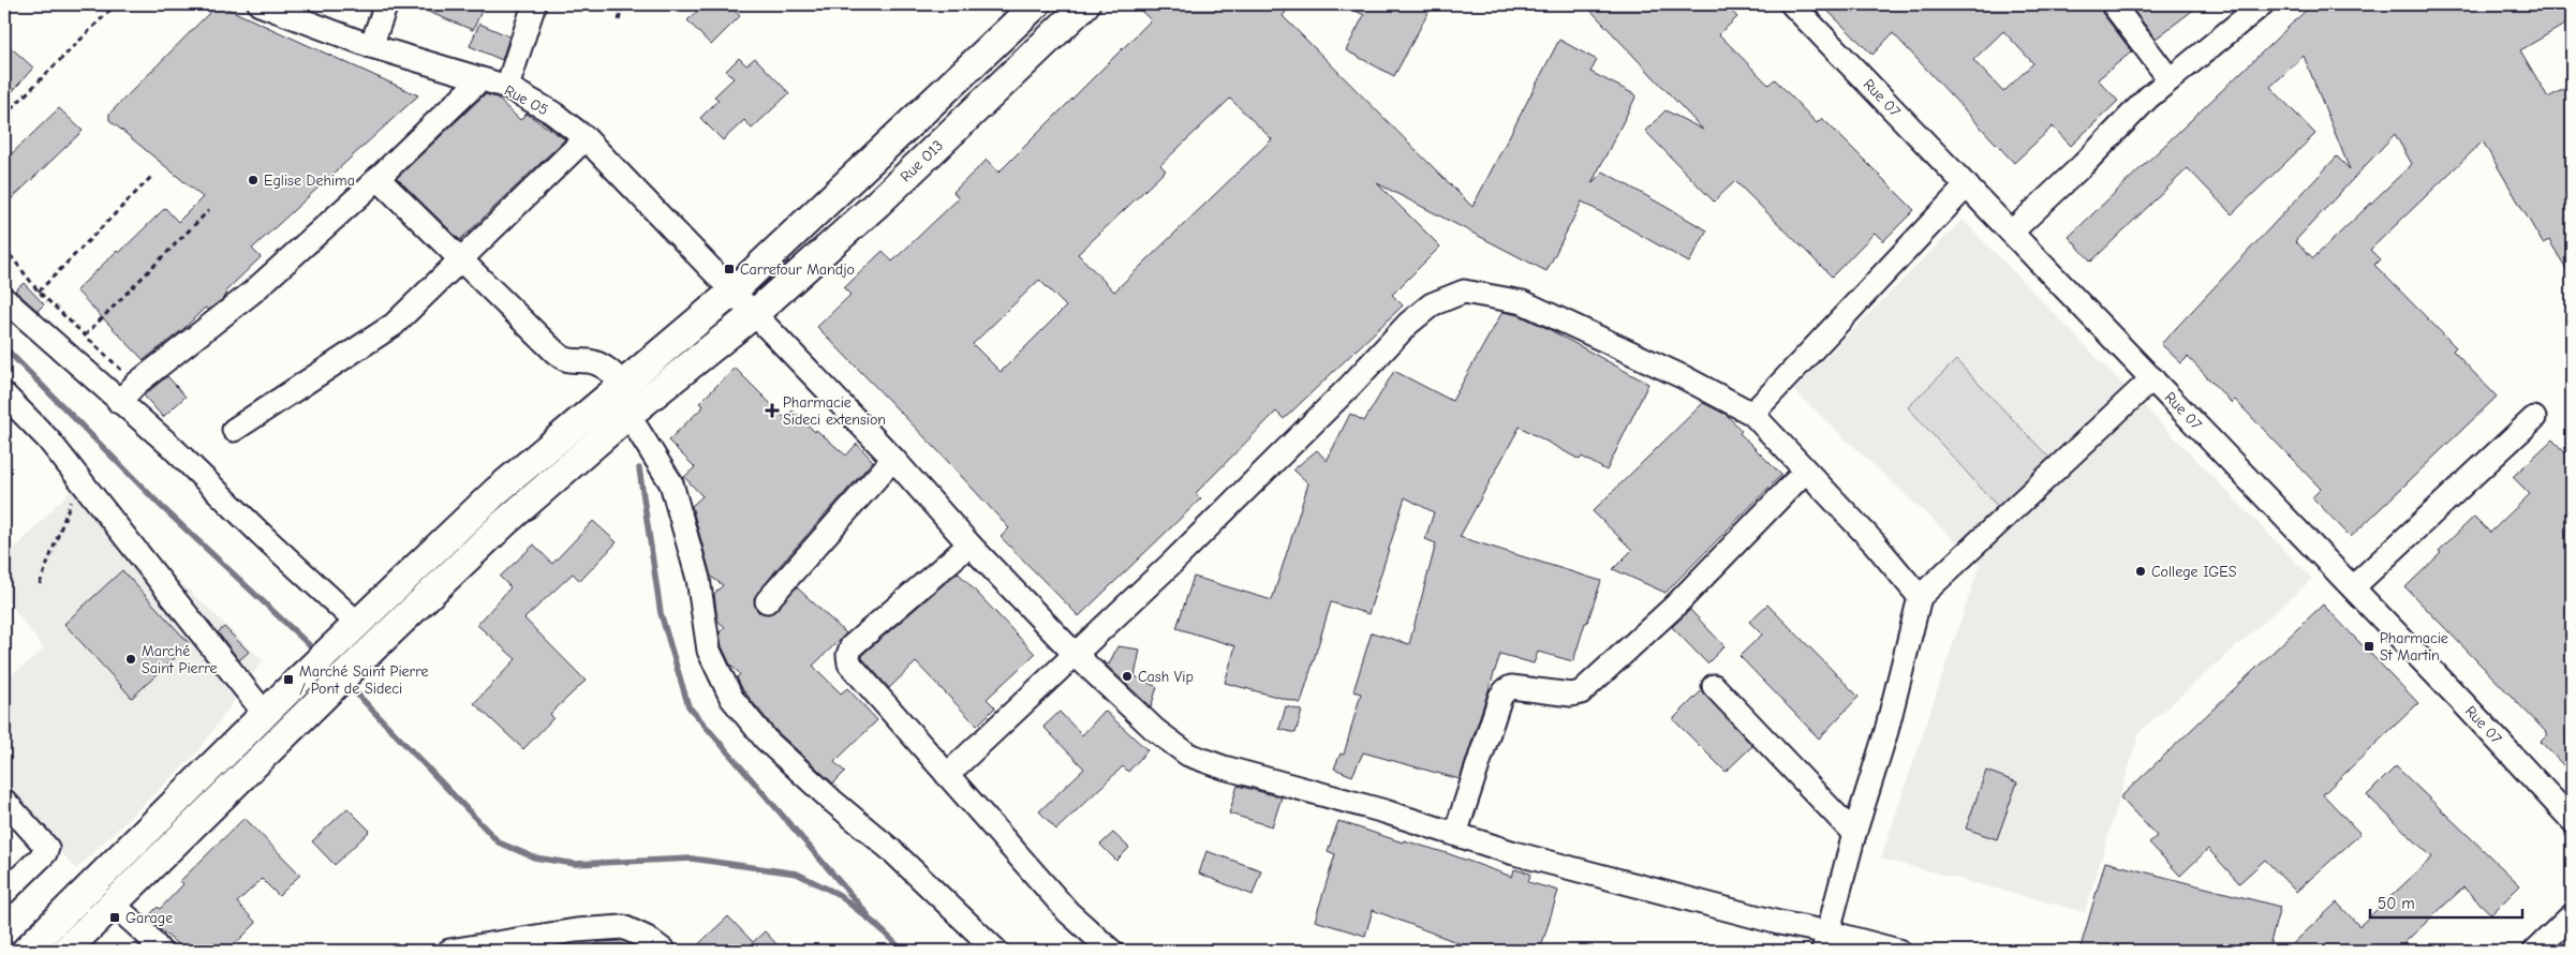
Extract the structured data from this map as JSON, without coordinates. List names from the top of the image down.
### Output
{
  "streets": {
    "main road": ["Rue O13"],
    "street": ["Rue 07", "Rue O5"]
  },
  "crossings": [
    ["Rue O5", "Rue O13"]
  ],
  "places": {
    "other": [
      "Eglise Dehima",
      "College IGES",
      "Marché Saint Pierre",
      "Cash Vip"
    ],
    "transit": [
      "Carrefour Mandjo",
      "Pharmacie St Martin",
      "Marché Saint Pierre / Pont de Sideci",
      "Garage"
    ],
    "health": ["Pharmacie Sideci extension"]
  },
  "scale_bar": "50 m"
}
